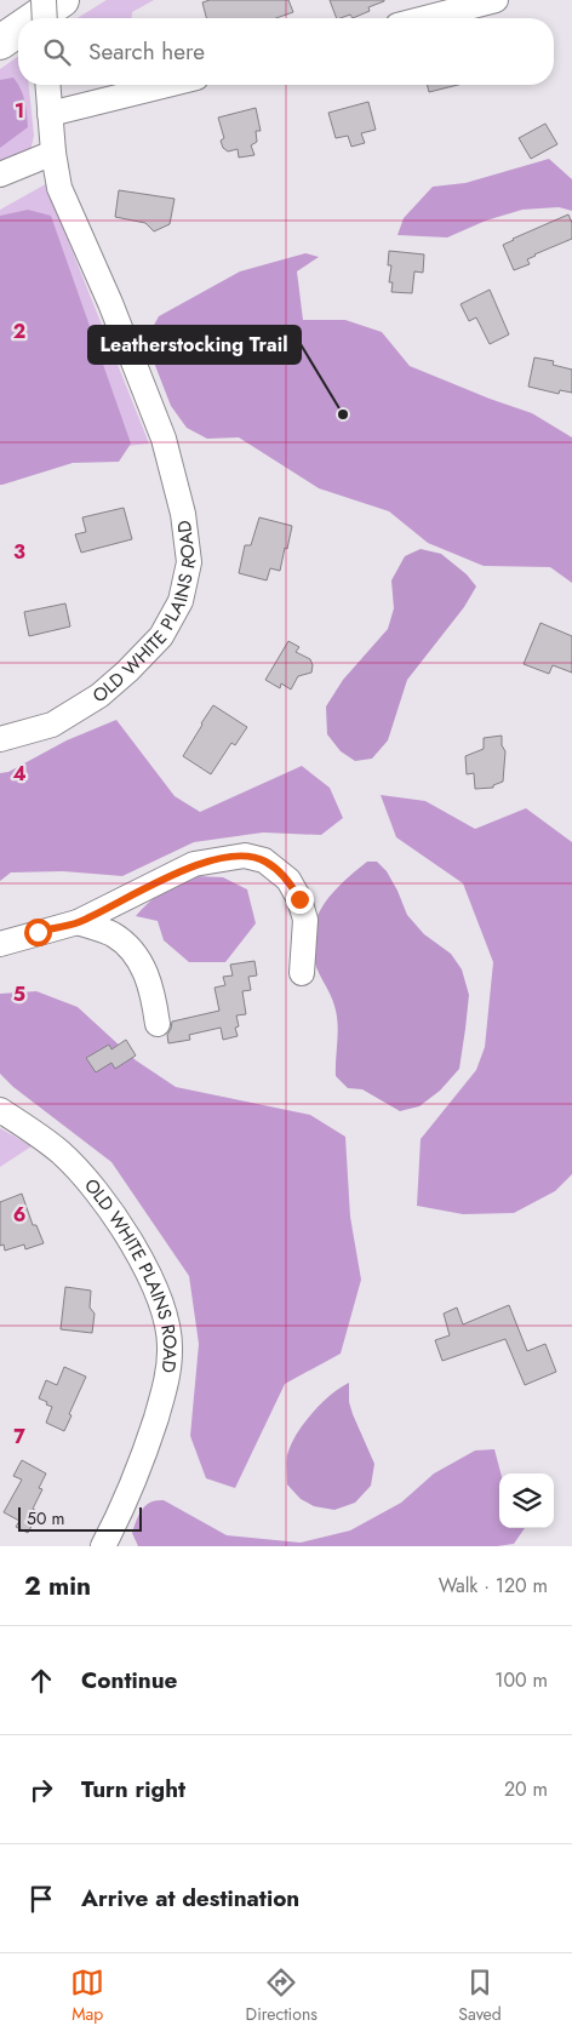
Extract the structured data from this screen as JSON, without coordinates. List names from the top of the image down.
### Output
{
  "streets": {
    "street": ["OLD WHITE PLAINS ROAD"]
  },
  "places": ["Leatherstocking Trail"],
  "scale_bar": "50 m",
  "page": {
    "search": "Search here",
    "scale": "50 m",
    "heading": ["2 min", "Walk · 120 m"],
    "list": [
      ["Continue", "100 m"],
      ["Turn right", "20 m"],
      "Arrive at destination"
    ],
    "nav": ["Map", "Directions", "Saved"]
  },
  "grid": {
    "rows": [
      "1",
      "2",
      "3",
      "4",
      "5",
      "6",
      "7"
    ]
  }
}
